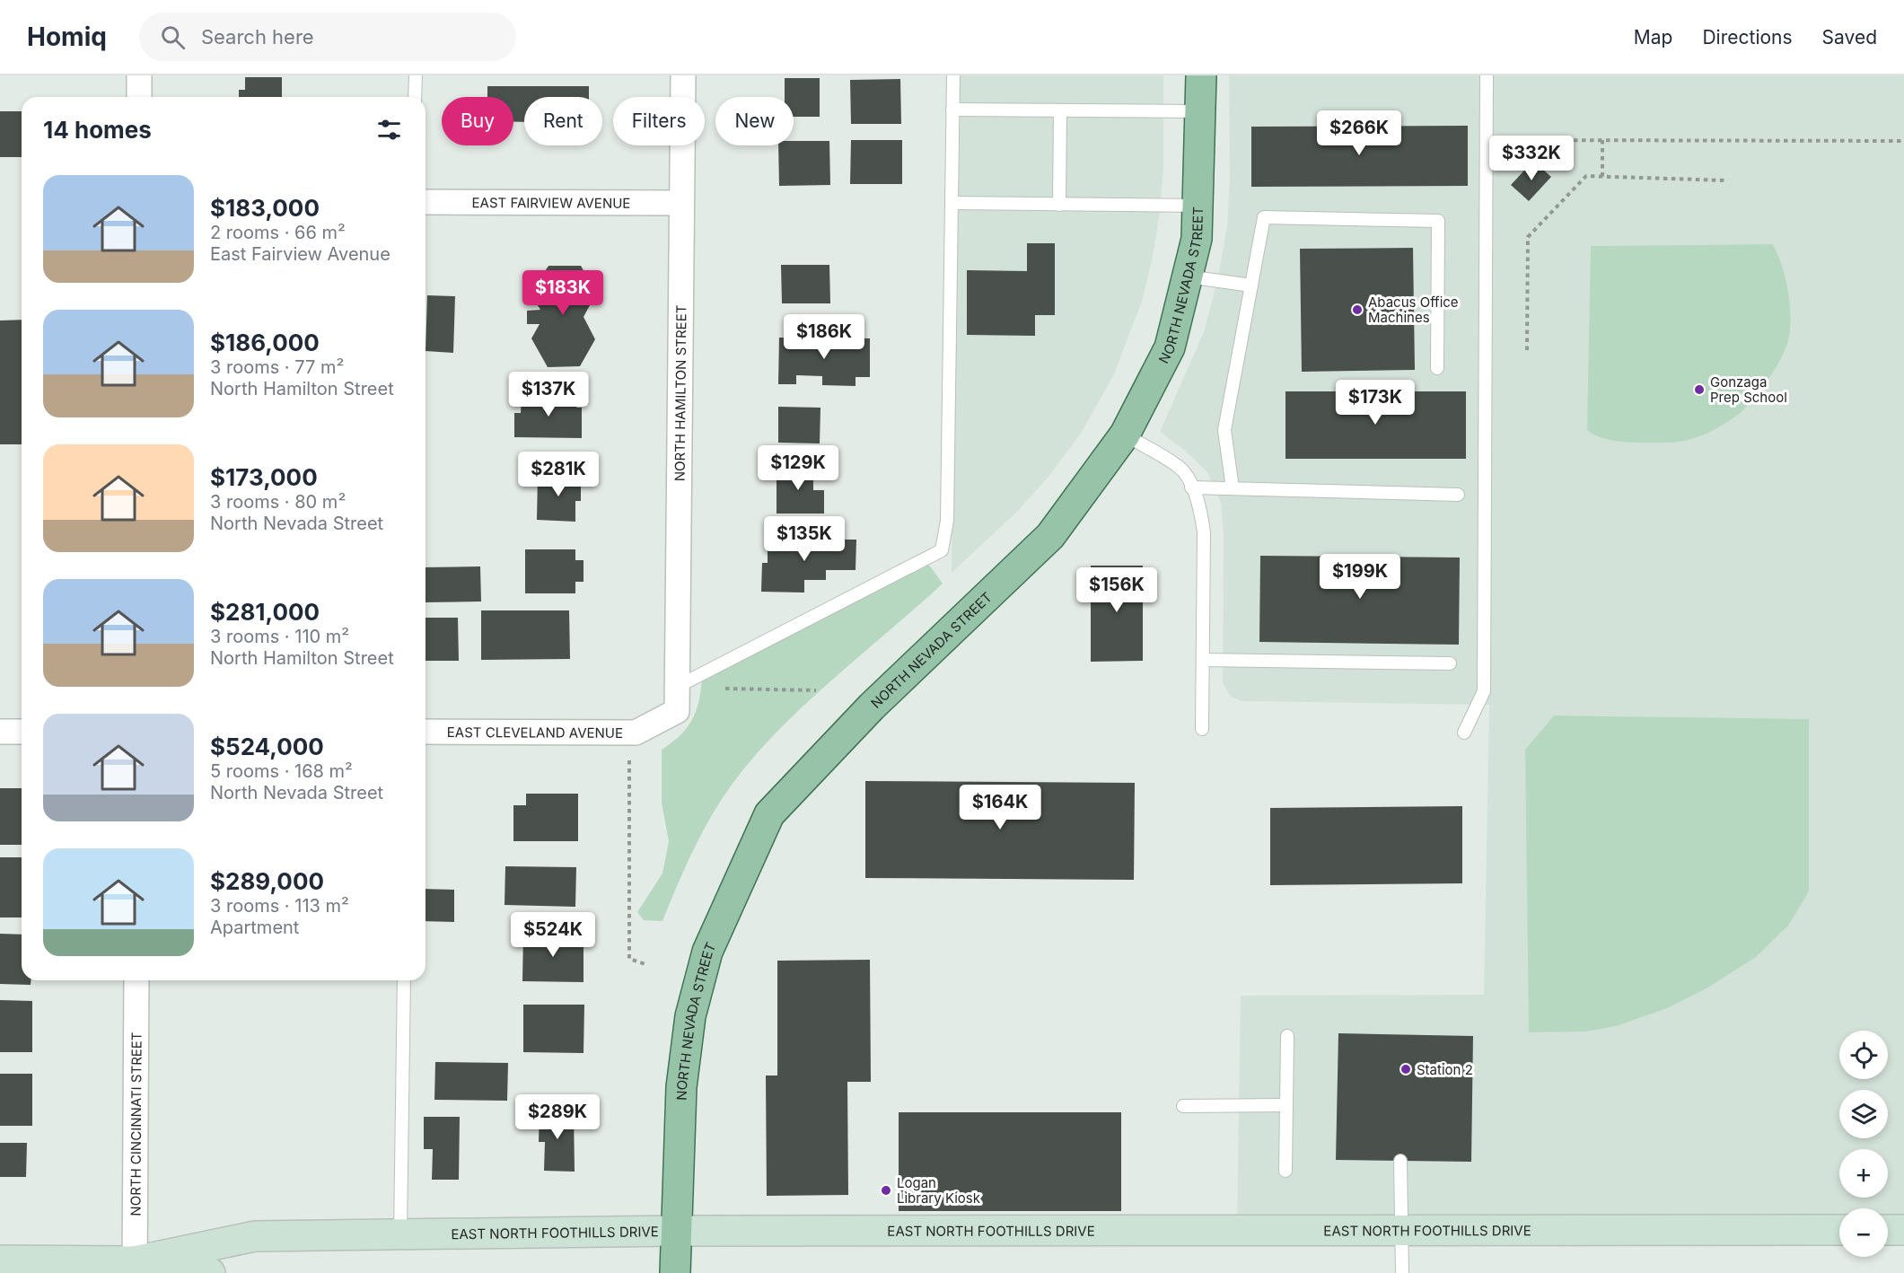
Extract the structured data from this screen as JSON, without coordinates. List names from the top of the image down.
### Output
{
  "streets": {
    "main road": ["NORTH NEVADA STREET", "EAST NORTH FOOTHILLS DRIVE"],
    "street": [
      "EAST FAIRVIEW AVENUE",
      "NORTH HAMILTON STREET",
      "EAST CLEVELAND AVENUE",
      "NORTH CINCINNATI STREET"
    ]
  },
  "crossings": [
    ["EAST FAIRVIEW AVENUE", "NORTH HAMILTON STREET"],
    ["NORTH NEVADA STREET", "EAST NORTH FOOTHILLS DRIVE"],
    ["NORTH HAMILTON STREET", "EAST CLEVELAND AVENUE"],
    ["NORTH CINCINNATI STREET", "EAST NORTH FOOTHILLS DRIVE"]
  ],
  "places": [
    "Abacus Office Machines",
    "Gonzaga Prep School",
    "Station 2",
    "Logan Library Kiosk"
  ],
  "page": {
    "header": "Homiq",
    "search": "Search here",
    "nav": ["Map", "Directions", "Saved"],
    "chip": [
      "Buy",
      "Rent",
      "Filters",
      "New"
    ],
    "heading": "14 homes",
    "price": [
      "$266K",
      "$332K",
      "$183K",
      "$186K",
      "$137K",
      "$173K",
      "$129K",
      "$281K",
      "$135K",
      "$199K",
      "$156K",
      "$164K",
      "$524K",
      "$289K"
    ],
    "list": [
      {
        "name": "$183,000",
        "note": "2 rooms · 66 m² · East Fairview Avenue"
      },
      {
        "name": "$186,000",
        "note": "3 rooms · 77 m² · North Hamilton Street"
      },
      {
        "name": "$173,000",
        "note": "3 rooms · 80 m² · North Nevada Street"
      },
      {
        "name": "$281,000",
        "note": "3 rooms · 110 m² · North Hamilton Street"
      },
      {
        "name": "$524,000",
        "note": "5 rooms · 168 m² · North Nevada Street"
      },
      {
        "name": "$289,000",
        "note": "3 rooms · 113 m² · Apartment"
      }
    ],
    "map_buttons": ["+", "−"]
  }
}
